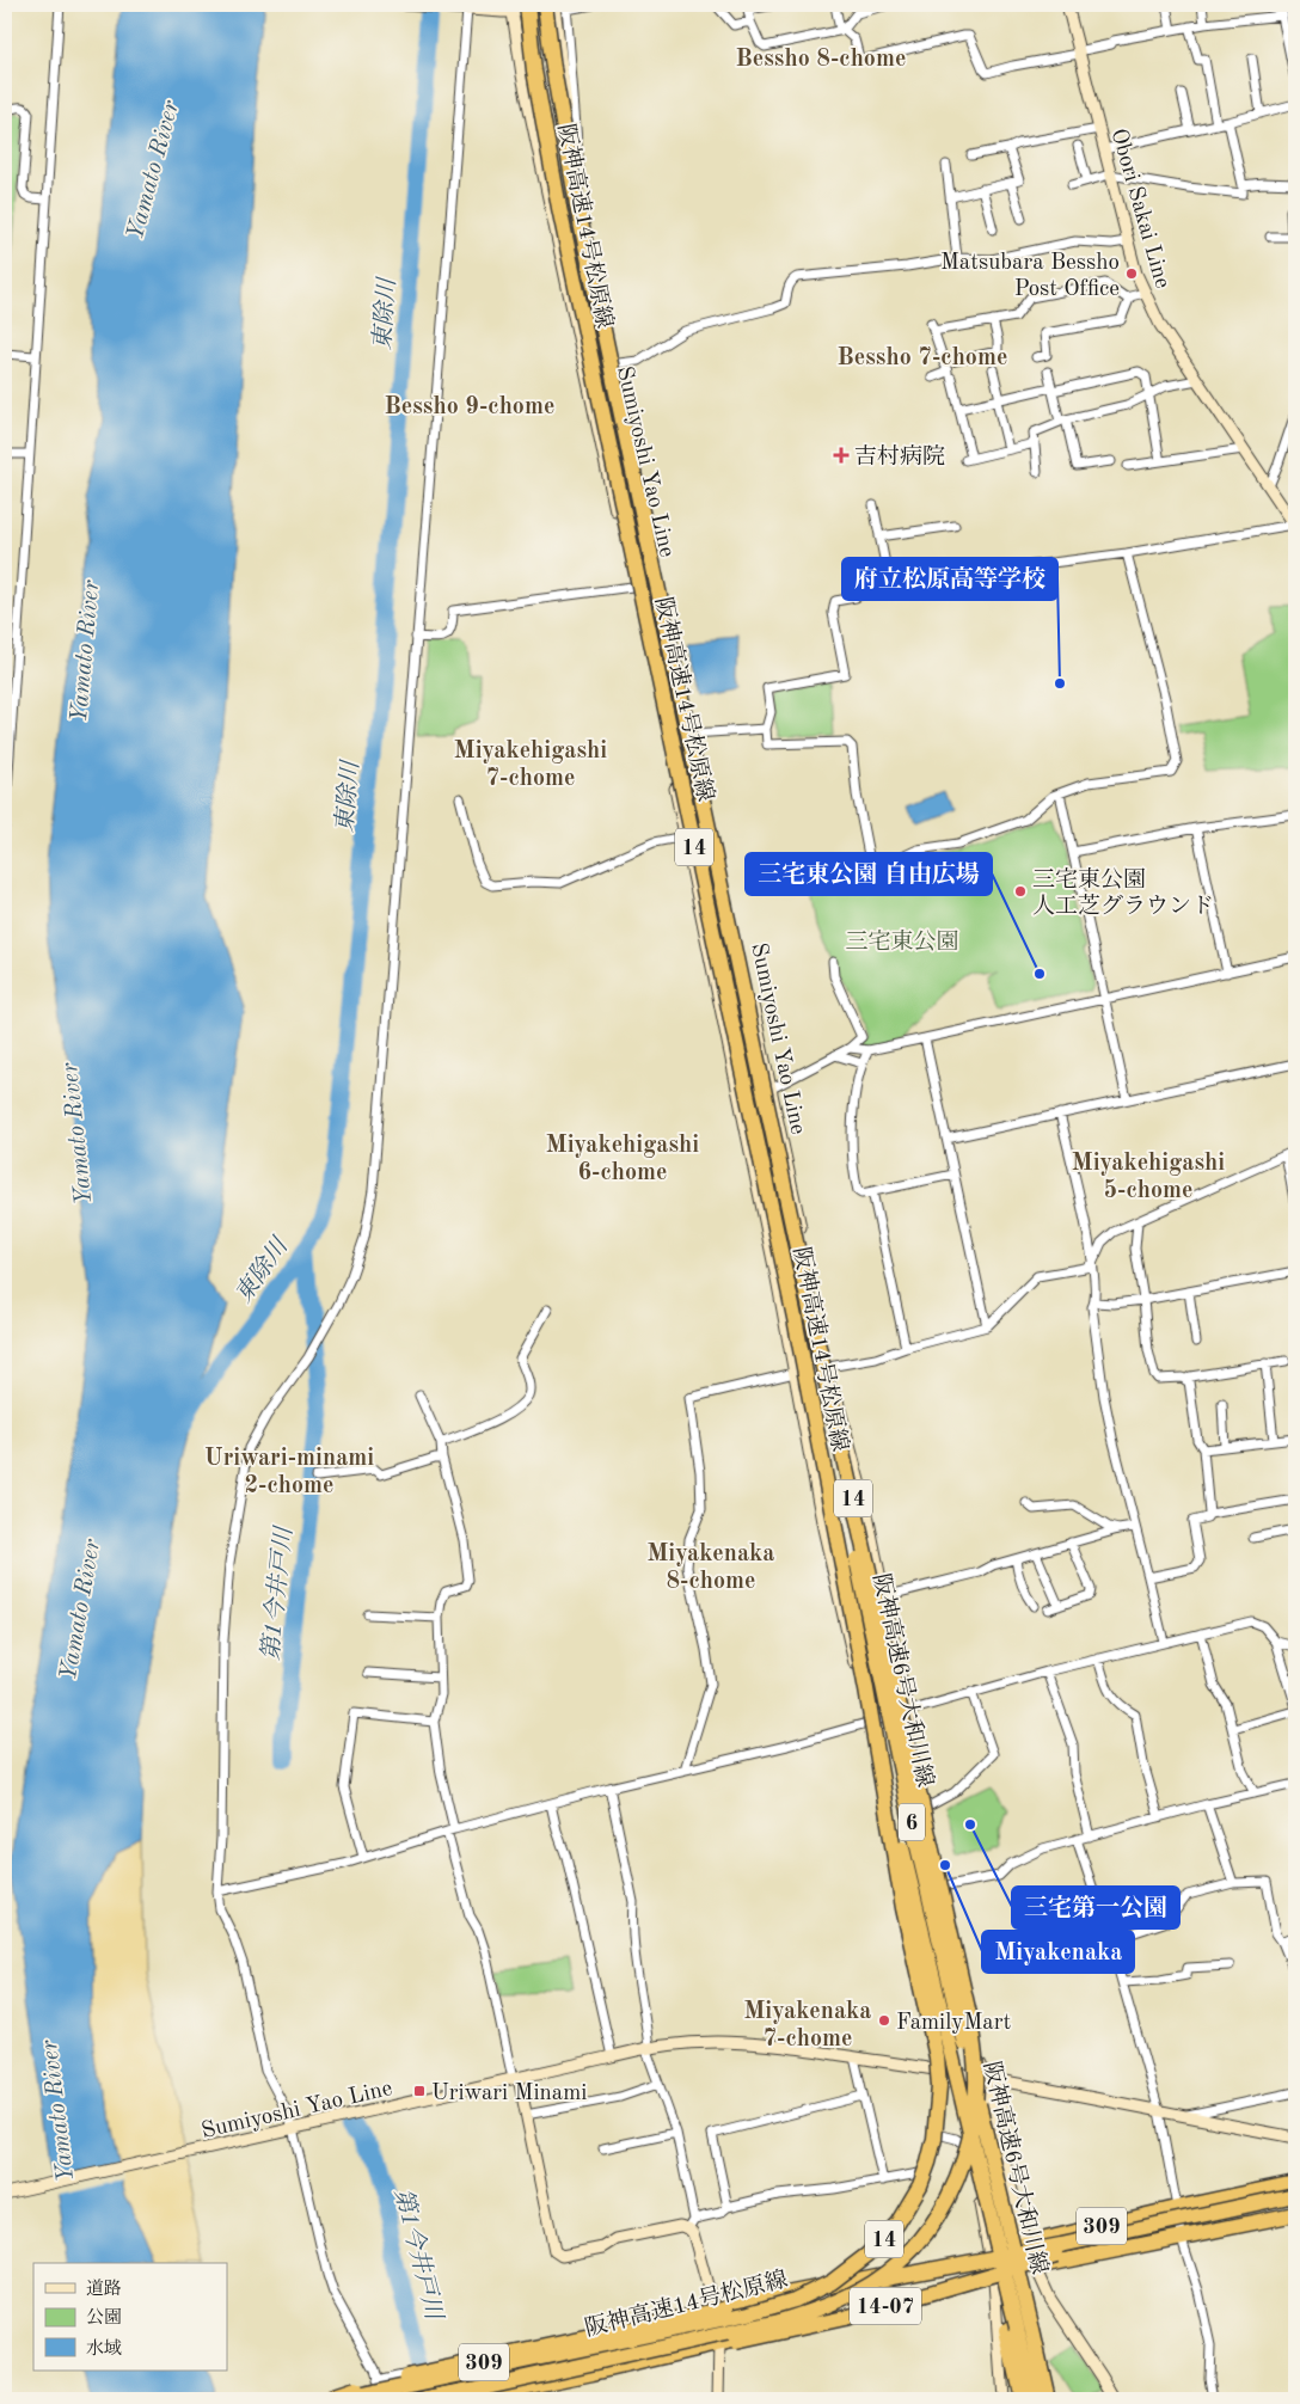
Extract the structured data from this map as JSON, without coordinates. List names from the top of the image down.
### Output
{
  "streets": {
    "highway": [
      "阪神高速14号松原線",
      "14",
      "阪神高速6号大和川線",
      "6",
      "309",
      "14-07"
    ],
    "main road": ["Obori Sakai Line", "Sumiyoshi Yao Line"]
  },
  "crossings": [
    ["阪神高速14号松原線", "Sumiyoshi Yao Line"],
    ["阪神高速14号松原線", "阪神高速6号大和川線"],
    ["阪神高速14号松原線", "309"],
    ["阪神高速14号松原線", "14-07"],
    ["Sumiyoshi Yao Line", "阪神高速6号大和川線"],
    ["Sumiyoshi Yao Line", "309"],
    ["309", "14-07"]
  ],
  "districts": [
    "Bessho 8-chome",
    "Bessho 7-chome",
    "Bessho 9-chome",
    "Miyakehigashi 7-chome",
    "Miyakehigashi 6-chome",
    "Miyakehigashi 5-chome",
    "Uriwari-minami 2-chome",
    "Miyakenaka 8-chome",
    "Miyakenaka 7-chome"
  ],
  "water": ["Yamato River", "東除川", "第1今井戸川"],
  "parks": ["三宅東公園"],
  "places": {
    "other": [
      "Matsubara Bessho Post Office",
      "府立松原高等学校",
      "三宅東公園 人工芝グラウンド",
      "三宅東公園 自由広場",
      "三宅第一公園",
      "Miyakenaka",
      "FamilyMart"
    ],
    "health": ["吉村病院"],
    "transit": ["Uriwari Minami"]
  },
  "legend": ["道路", "公園", "水域"]
}
